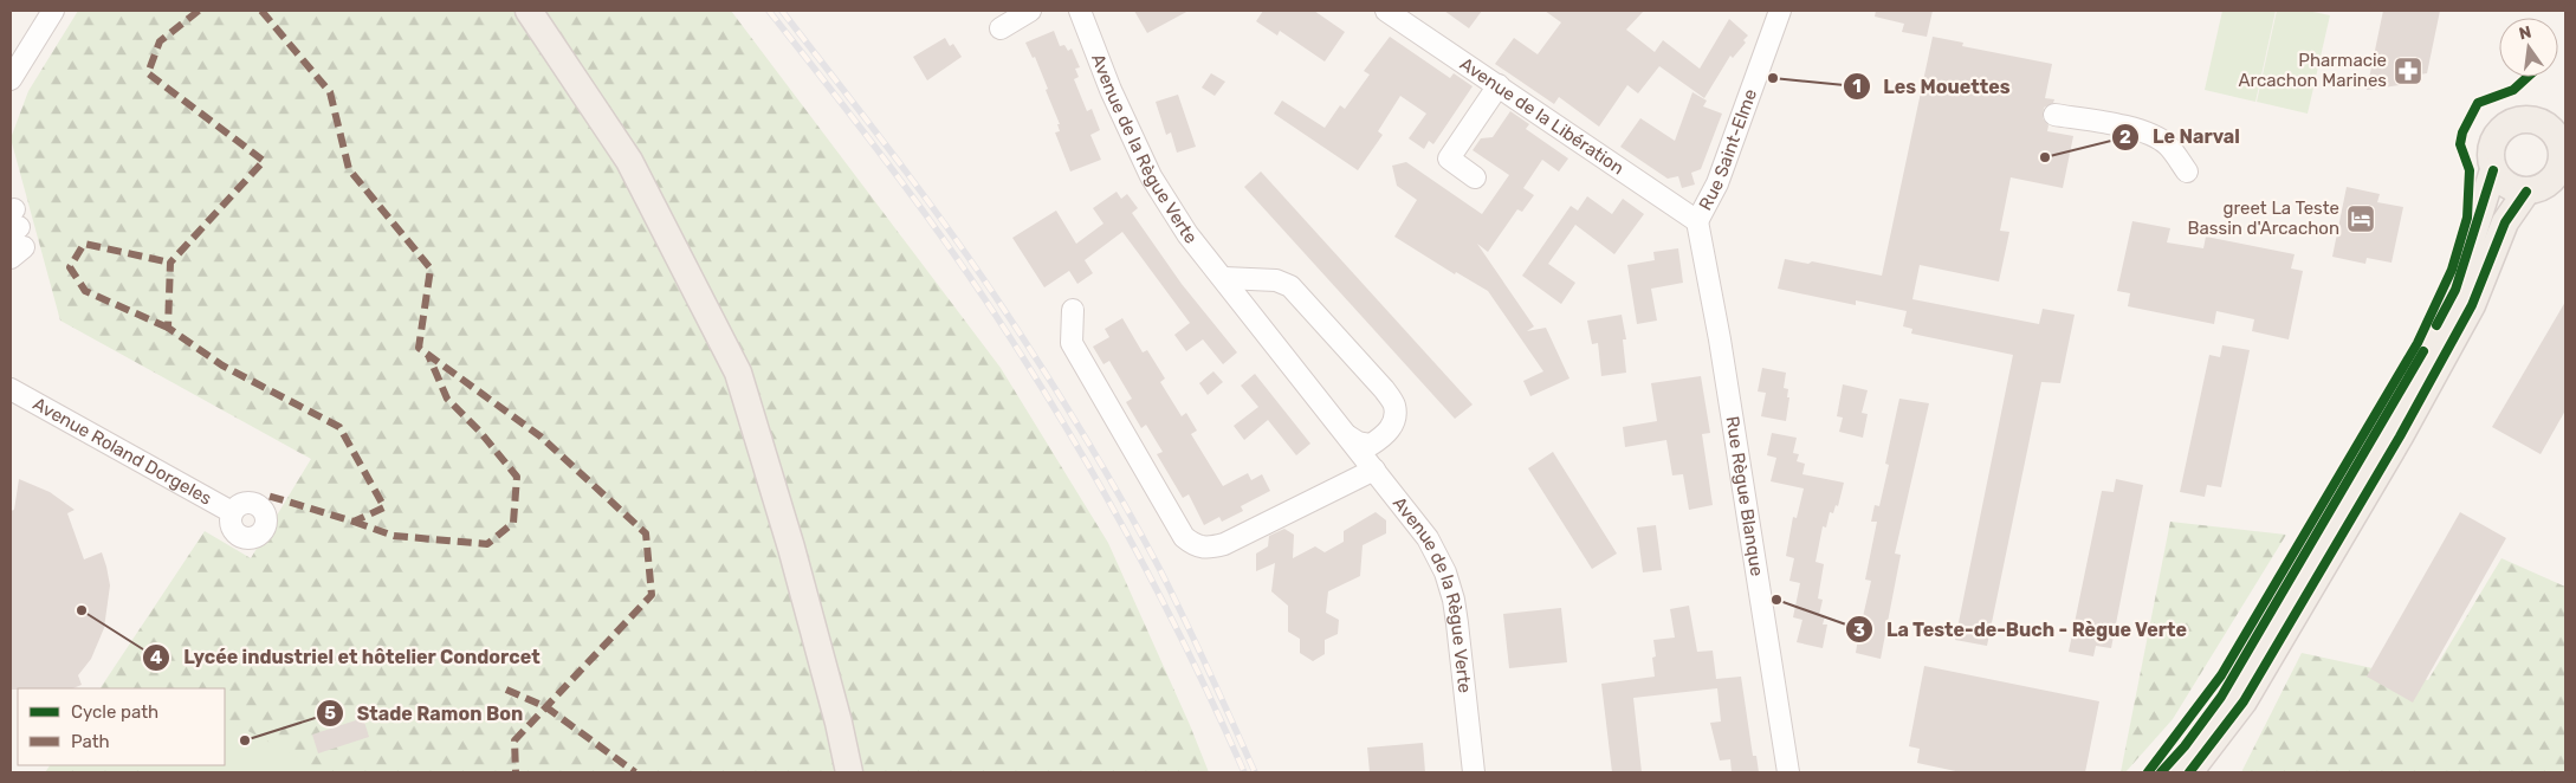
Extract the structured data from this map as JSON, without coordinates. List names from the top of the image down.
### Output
{
  "streets": {
    "street": [
      "Avenue de la Libération",
      "Avenue de la Règue Verte",
      "Rue Saint-Elme",
      "Avenue Roland Dorgeles",
      "Rue Règue Blanque"
    ]
  },
  "crossings": [
    ["Avenue de la Libération", "Rue Saint-Elme"],
    ["Avenue de la Libération", "Rue Règue Blanque"],
    ["Rue Saint-Elme", "Rue Règue Blanque"]
  ],
  "places": {
    "pharmacy": ["Pharmacie Arcachon Marines"],
    "other": [
      "Les Mouettes",
      "Le Narval",
      "La Teste-de-Buch - Règue Verte",
      "Lycée industriel et hôtelier Condorcet",
      "Stade Ramon Bon"
    ],
    "hotel": ["greet La Teste Bassin d'Arcachon"]
  },
  "legend": ["Cycle path", "Path"],
  "north": "top"
}
